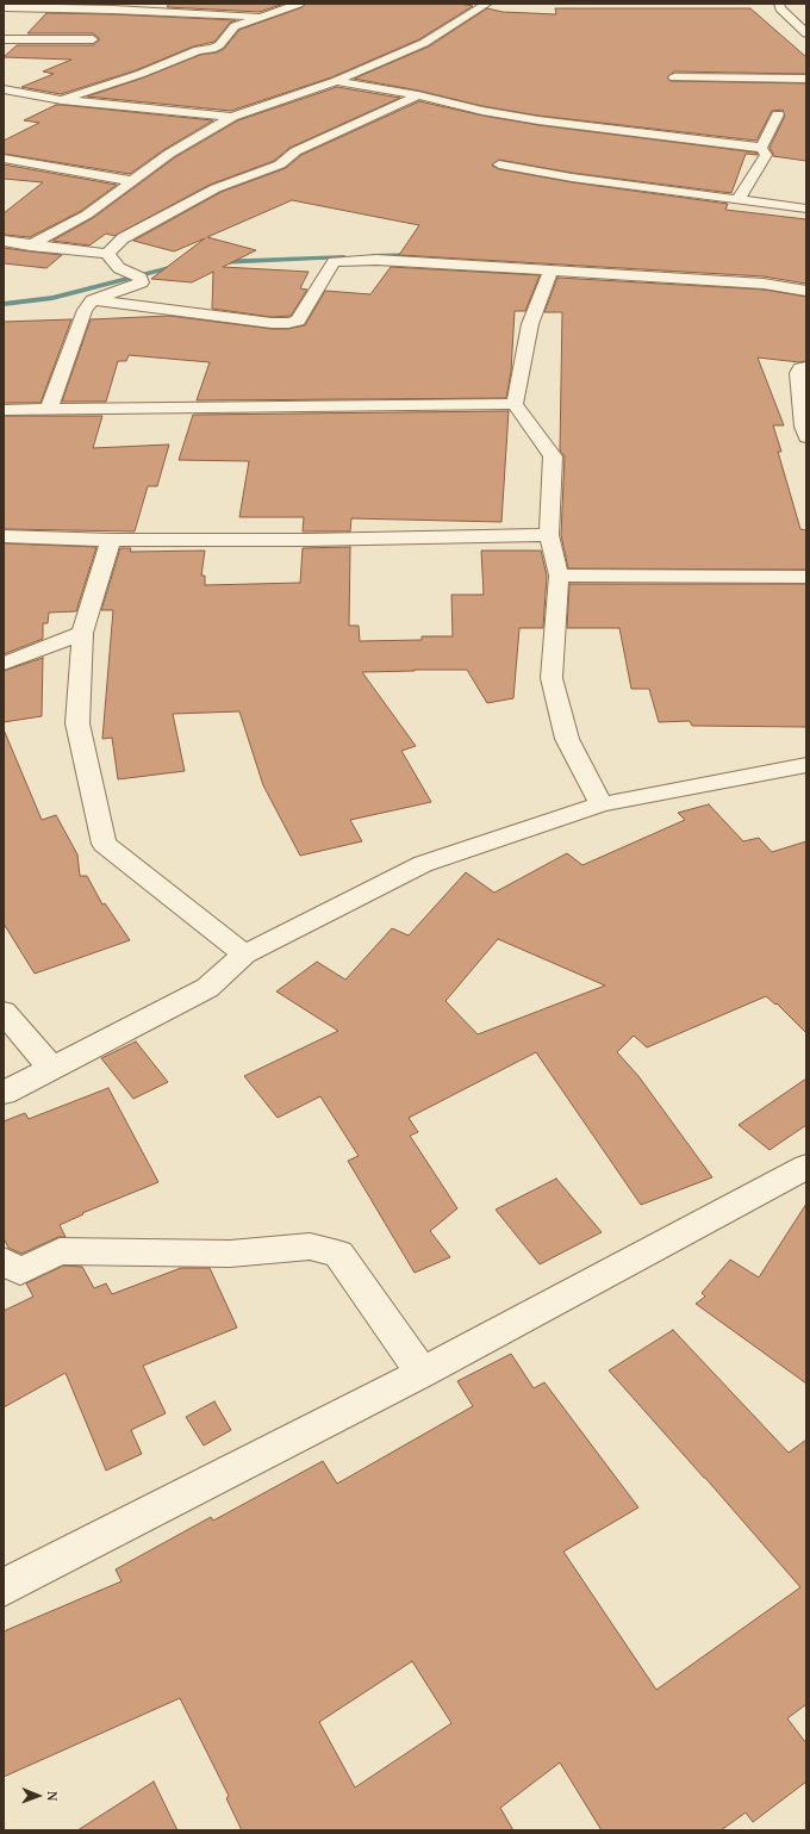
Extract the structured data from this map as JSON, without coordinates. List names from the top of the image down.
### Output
{
  "north": "right"
}
